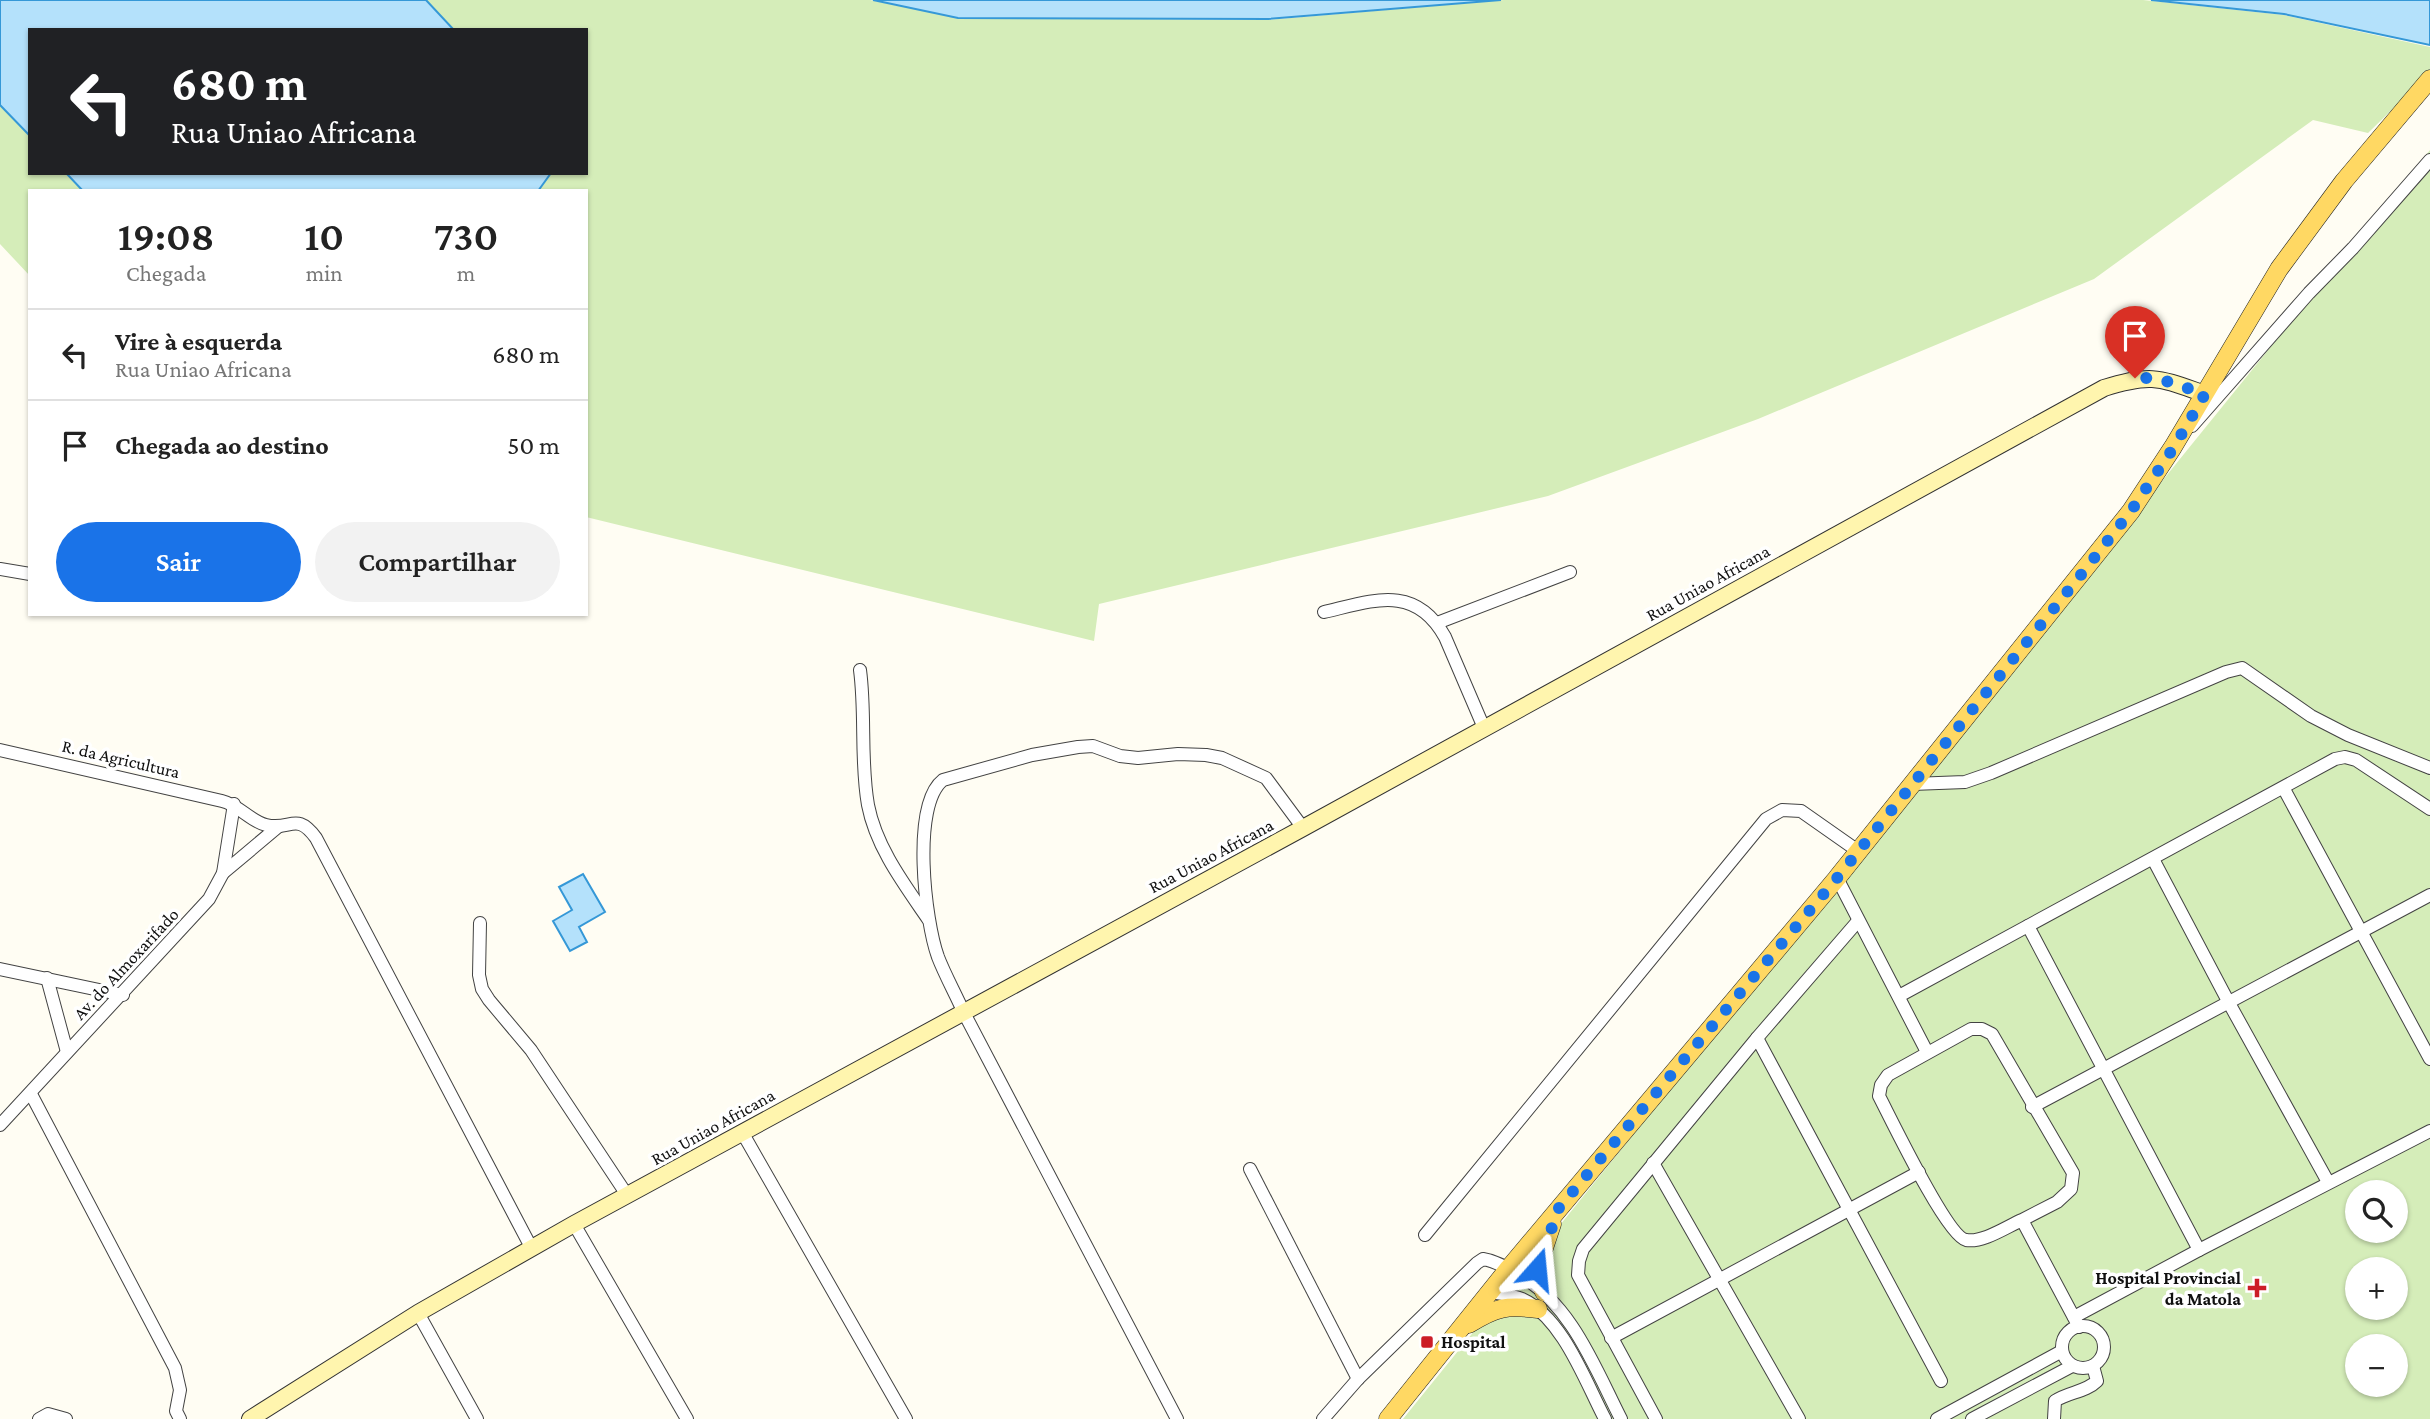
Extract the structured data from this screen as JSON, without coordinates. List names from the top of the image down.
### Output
{
  "streets": {
    "main road": ["Rua Uniao Africana"],
    "street": ["R. da Agricultura", "Av. do Almoxarifado"]
  },
  "crossings": [
    ["R. da Agricultura", "Av. do Almoxarifado"]
  ],
  "places": {
    "health": ["Hospital Provincial da Matola"],
    "transit": ["Hospital"]
  },
  "page": {
    "turn": ["680 m", "Rua Uniao Africana"],
    "eta": [
      "19:08",
      "Chegada",
      "10",
      "min",
      "730",
      "m"
    ],
    "list": [
      {
        "name": "Vire à esquerda",
        "note": "Rua Uniao Africana",
        "value": "680 m"
      },
      {
        "name": "Chegada ao destino",
        "value": "50 m"
      }
    ],
    "buttons": ["Sair", "Compartilhar"],
    "map_buttons": ["+", "−"]
  }
}
